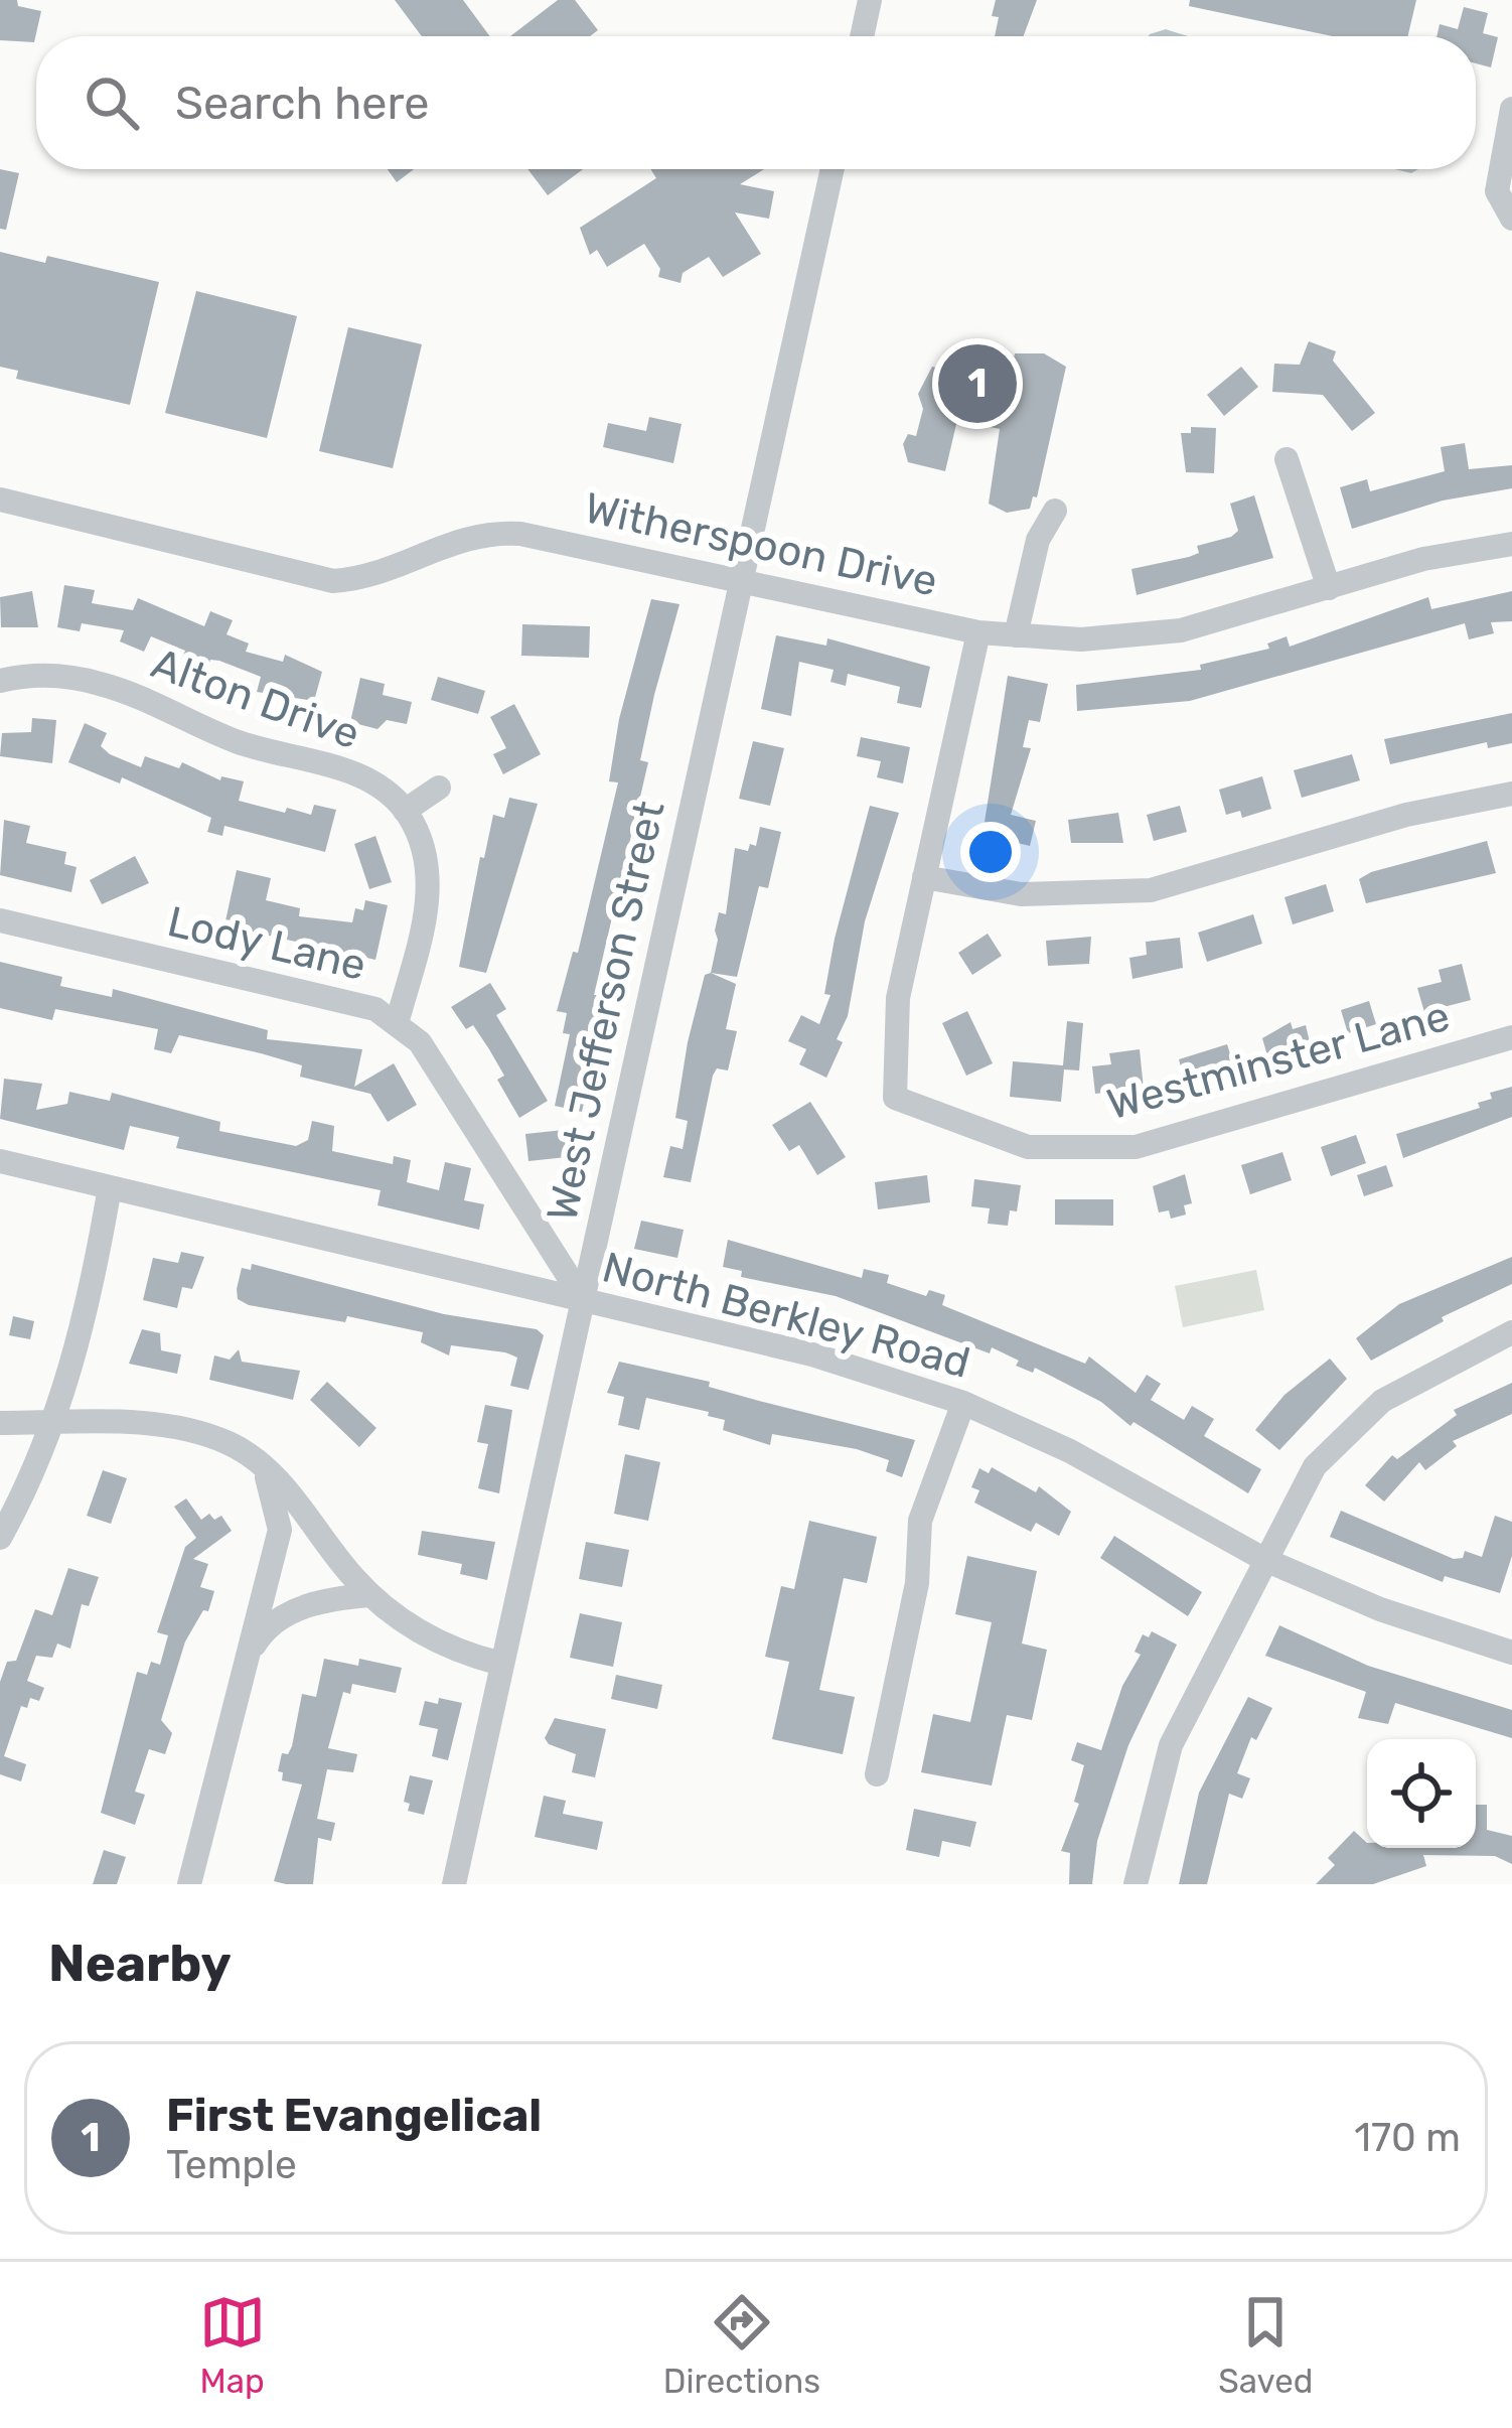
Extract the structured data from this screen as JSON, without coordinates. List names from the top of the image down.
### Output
{
  "streets": {
    "street": [
      "Witherspoon Drive",
      "Alton Drive",
      "Lody Lane",
      "West Jefferson Street",
      "Westminster Lane",
      "North Berkley Road"
    ]
  },
  "crossings": [
    ["Witherspoon Drive", "West Jefferson Street"],
    ["Witherspoon Drive", "Westminster Lane"],
    ["Lody Lane", "West Jefferson Street"],
    ["Lody Lane", "North Berkley Road"],
    ["West Jefferson Street", "North Berkley Road"]
  ],
  "page": {
    "search": "Search here",
    "pins": "1",
    "heading": "Nearby",
    "list": [
      {
        "mark": "1",
        "name": "First Evangelical",
        "note": "Temple",
        "value": "170 m"
      }
    ],
    "nav": ["Map", "Directions", "Saved"]
  }
}
